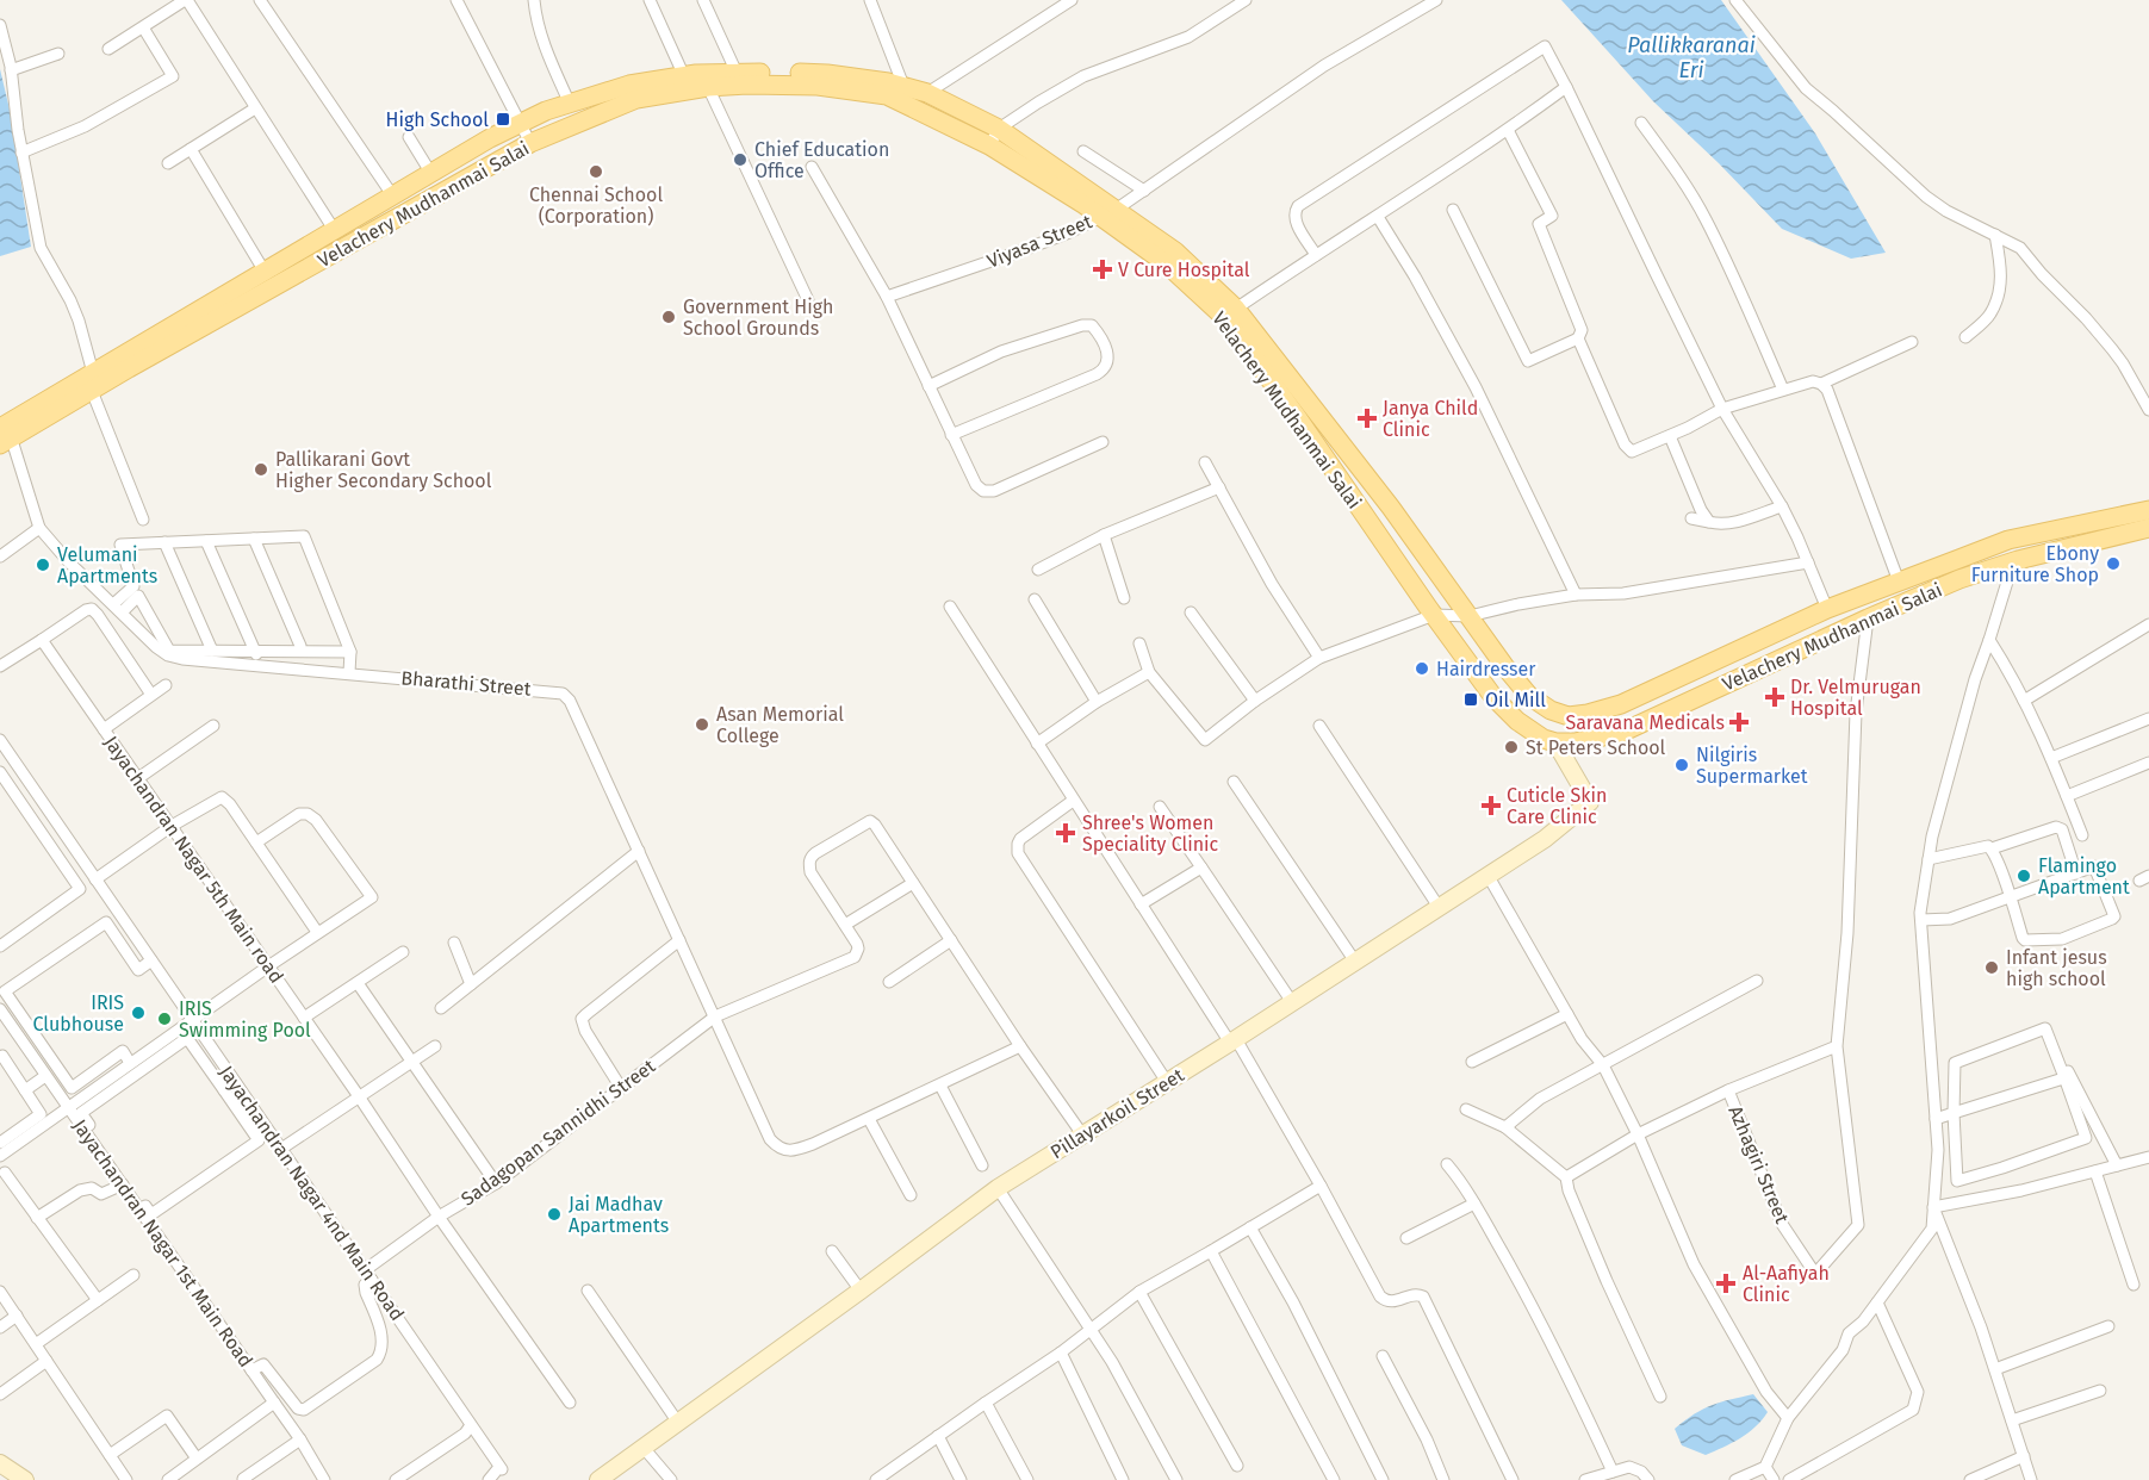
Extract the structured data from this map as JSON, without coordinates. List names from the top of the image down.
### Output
{
  "streets": {
    "main road": ["Velachery Mudhanmai Salai"],
    "street": [
      "Viyasa Street",
      "Bharathi Street",
      "Jayachandran Nagar 5th Main road",
      "Pillayarkoil Street",
      "Sadagopan Sannidhi Street",
      "Azhagiri Street",
      "Jayachandran Nagar 4nd Main Road",
      "Jayachandran Nagar 1st Main Road"
    ]
  },
  "crossings": [
    ["Velachery Mudhanmai Salai", "Viyasa Street"],
    ["Velachery Mudhanmai Salai", "Bharathi Street"],
    ["Velachery Mudhanmai Salai", "Pillayarkoil Street"],
    ["Velachery Mudhanmai Salai", "Azhagiri Street"],
    ["Bharathi Street", "Sadagopan Sannidhi Street"],
    ["Jayachandran Nagar 5th Main road", "Sadagopan Sannidhi Street"],
    ["Sadagopan Sannidhi Street", "Jayachandran Nagar 4nd Main Road"]
  ],
  "water": ["Pallikkaranai Eri"],
  "places": {
    "transit": ["High School", "Oil Mill"],
    "other": [
      "Chief Education Office",
      "Chennai School (Corporation)",
      "Government High School Grounds",
      "Pallikarani Govt Higher Secondary School",
      "Ebony Furniture Shop",
      "Velumani Apartments",
      "Hairdresser",
      "Asan Memorial College",
      "St Peters School",
      "Nilgiris Supermarket",
      "Flamingo Apartment",
      "Infant jesus high school",
      "IRIS Clubhouse",
      "IRIS Swimming Pool",
      "Jai Madhav Apartments"
    ],
    "health": [
      "V Cure Hospital",
      "Janya Child Clinic",
      "Dr. Velmurugan Hospital",
      "Saravana Medicals",
      "Cuticle Skin Care Clinic",
      "Shree's Women Speciality Clinic",
      "Al-Aafiyah Clinic"
    ]
  }
}
